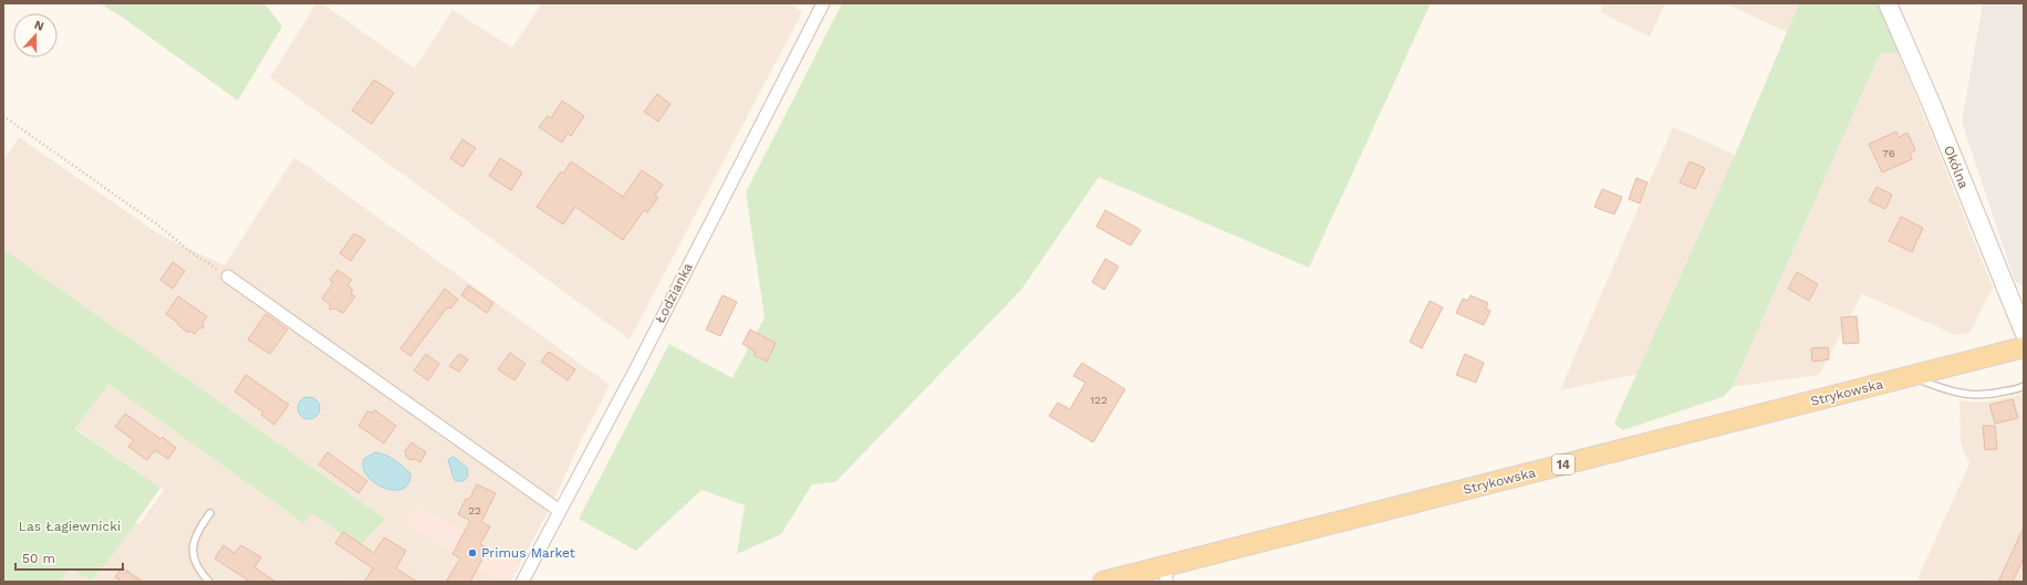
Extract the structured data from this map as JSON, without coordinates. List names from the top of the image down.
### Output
{
  "streets": {
    "main road": ["Strykowska", "14"],
    "street": ["Okólna", "Łodzianka"]
  },
  "parks": ["Las Łagiewnicki"],
  "places": ["Primus Market"],
  "house_numbers": ["76", "122", "22"],
  "scale_bar": "50 m",
  "north": "top"
}
